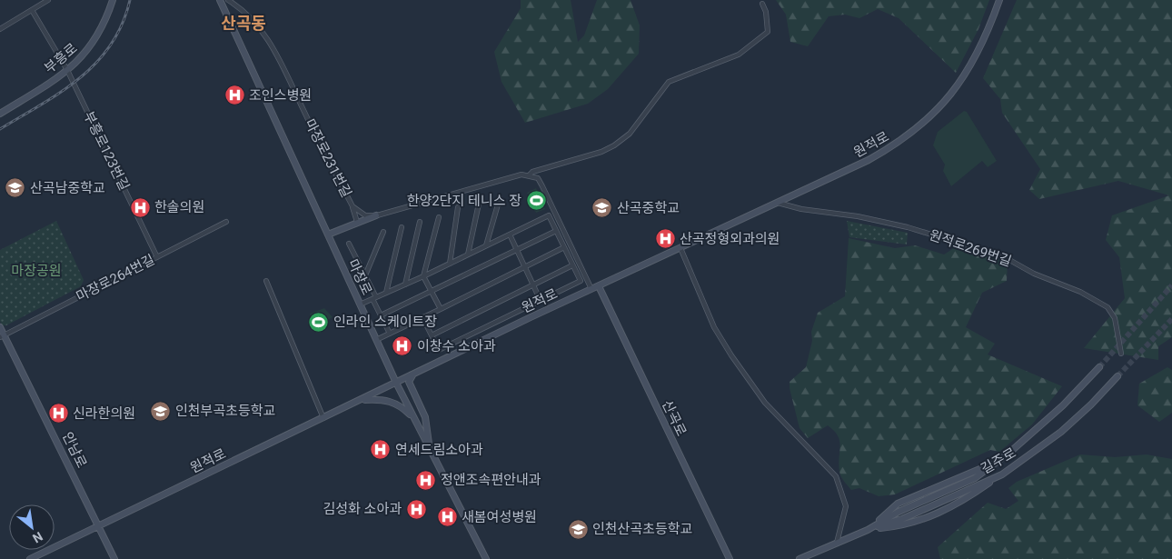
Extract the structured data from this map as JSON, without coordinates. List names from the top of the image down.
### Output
{
  "streets": {
    "main road": [
      "부흥로",
      "원적로",
      "마장로",
      "산곡로",
      "안남로",
      "길주로"
    ],
    "street": [
      "부흥로123번길",
      "마장로231번길",
      "원적로269번길",
      "마장로264번길"
    ]
  },
  "crossings": [
    ["부흥로", "부흥로123번길"],
    ["원적로", "원적로269번길"],
    ["원적로", "마장로"],
    ["원적로", "산곡로"],
    ["원적로", "안남로"],
    ["부흥로123번길", "마장로264번길"],
    ["마장로264번길", "안남로"]
  ],
  "districts": ["산곡동"],
  "parks": ["마장공원"],
  "places": {
    "hospital": [
      "조인스병원",
      "한솔의원",
      "산곡정형외과의원",
      "이창수 소아과",
      "신라한의원",
      "연세드림소아과",
      "정앤조속편안내과",
      "김성화 소아과",
      "새봄여성병원"
    ],
    "school or university": [
      "산곡남중학교",
      "산곡중학교",
      "인천부곡초등학교",
      "인천산곡초등학교"
    ],
    "sports": ["한양2단지 테니스 장", "인라인 스케이트장"]
  },
  "north": "bottom right"
}
